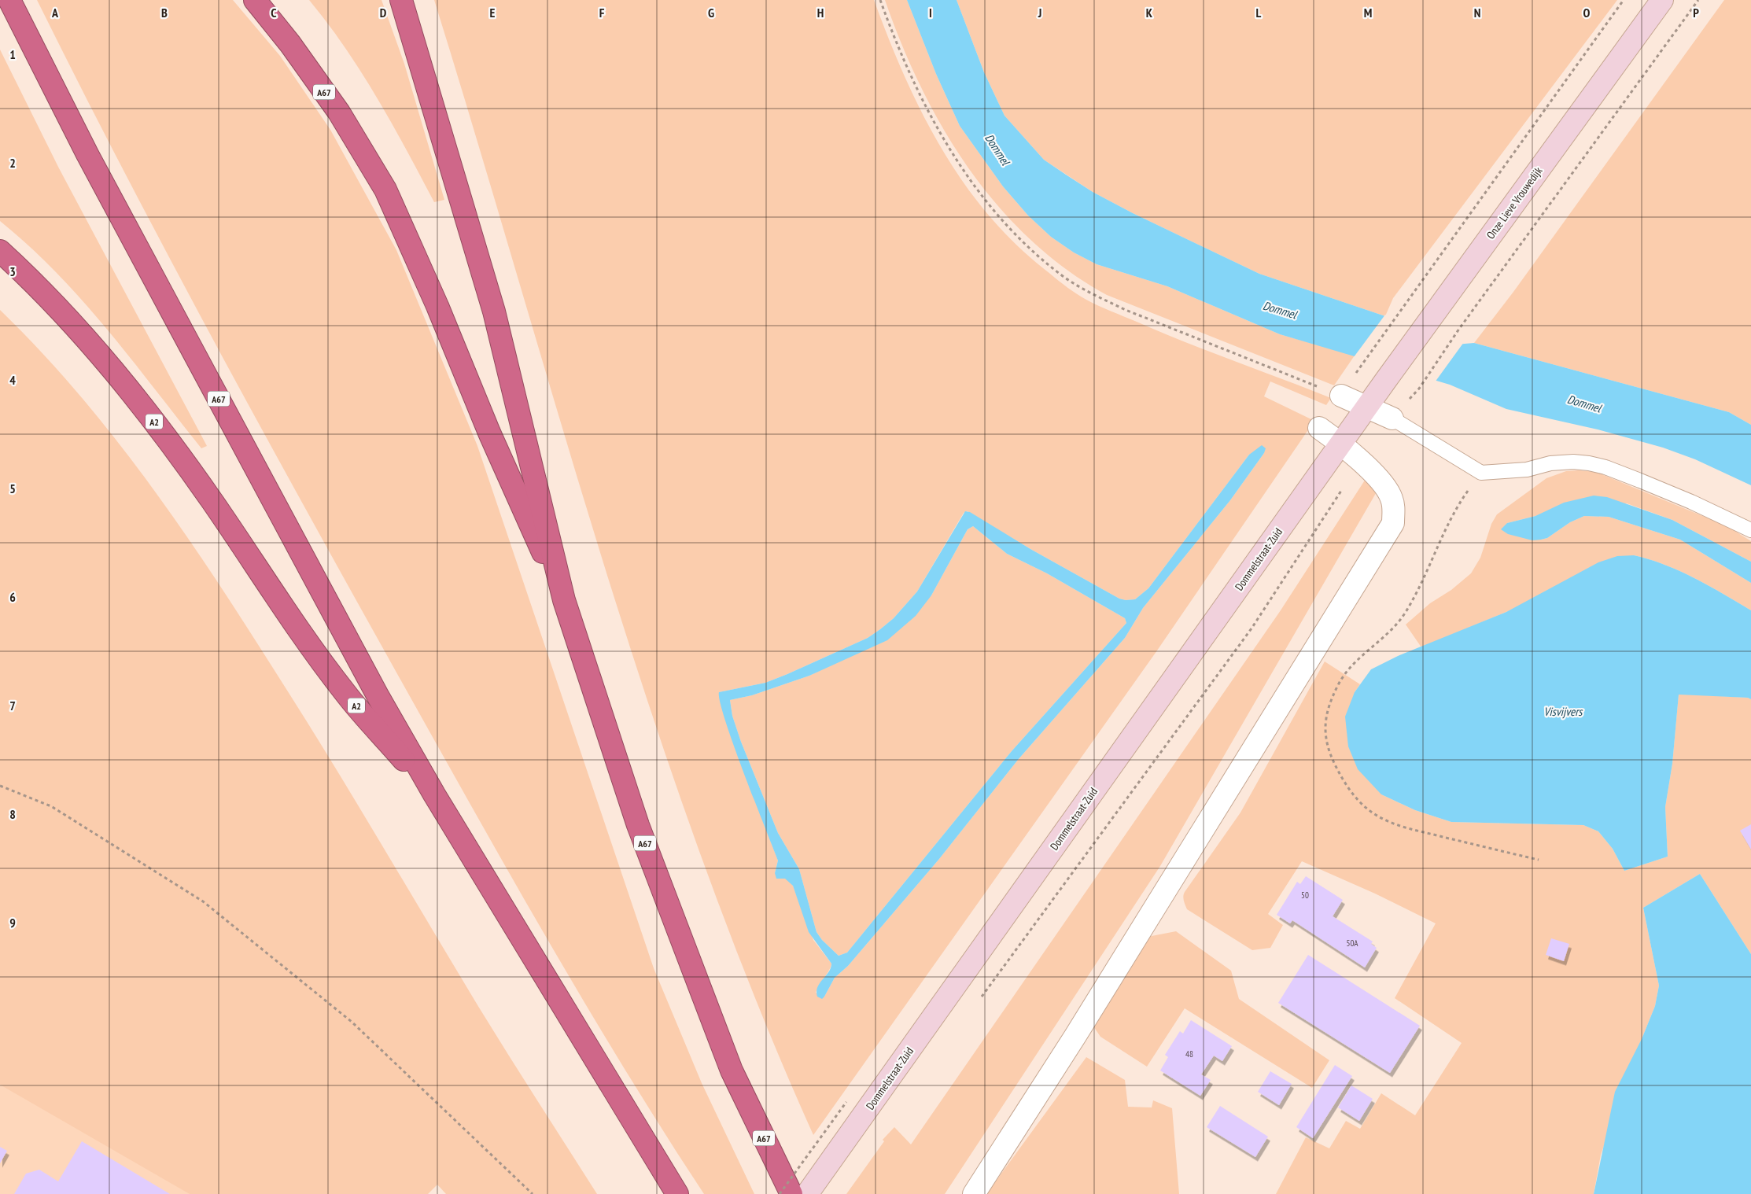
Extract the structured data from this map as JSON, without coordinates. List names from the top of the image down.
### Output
{
  "streets": {
    "highway": ["A67", "A2"],
    "main road": ["Onze Lieve Vrouwedijk", "Dommelstraat-Zuid"]
  },
  "crossings": [
    ["A67", "A2"],
    ["Onze Lieve Vrouwedijk", "Dommelstraat-Zuid"]
  ],
  "water": ["Dommel", "Visvijvers"],
  "house_numbers": ["50", "50A", "48"],
  "grid": {
    "columns": [
      "A",
      "B",
      "C",
      "D",
      "E",
      "F",
      "G",
      "H",
      "I",
      "J",
      "K",
      "L",
      "M",
      "N",
      "O",
      "P"
    ],
    "rows": [
      "1",
      "2",
      "3",
      "4",
      "5",
      "6",
      "7",
      "8",
      "9"
    ]
  }
}
